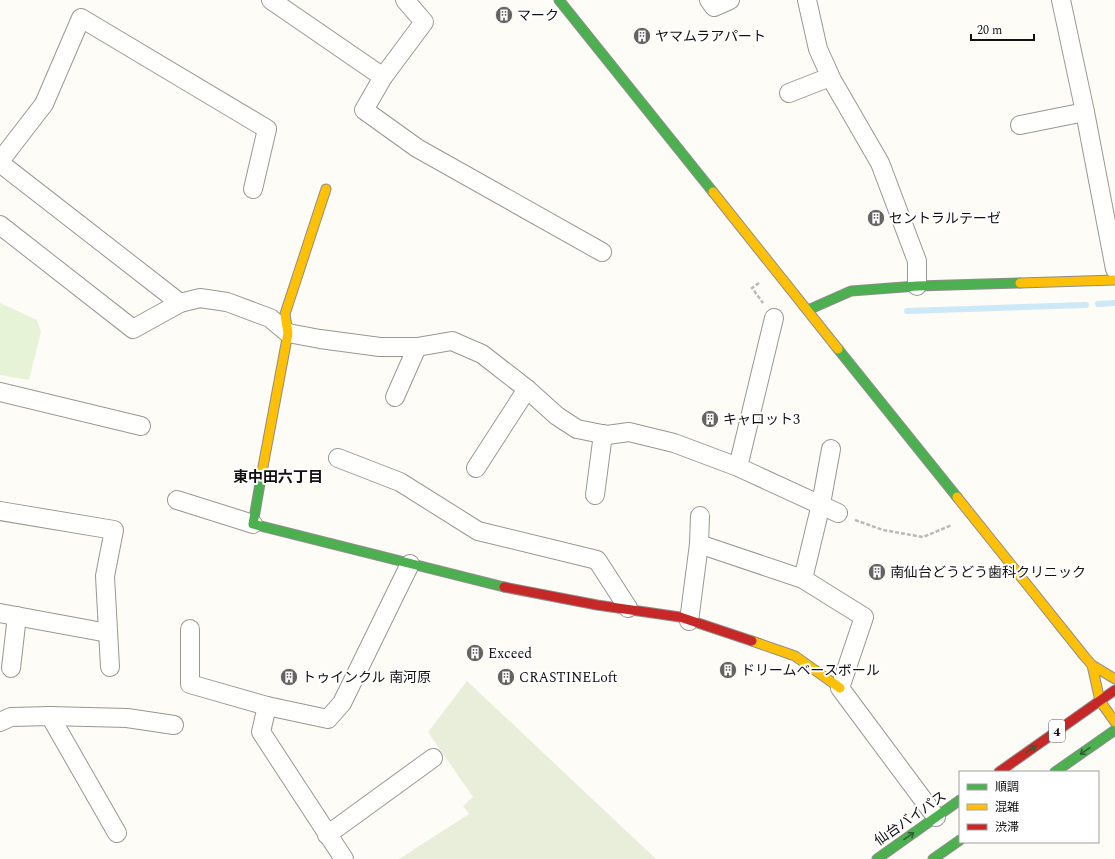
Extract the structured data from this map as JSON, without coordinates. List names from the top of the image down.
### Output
{
  "streets": {
    "main road": ["4", "仙台バイパス"]
  },
  "districts": ["東中田六丁目"],
  "places": {
    "building": [
      "マーク",
      "ヤマムラアパート",
      "セントラルテーゼ",
      "キャロット3",
      "南仙台どうどう歯科クリニック",
      "Exceed",
      "ドリームベースボール",
      "トゥインクル 南河原",
      "CRASTINELoft"
    ]
  },
  "legend": ["順調", "混雑", "渋滞"],
  "scale_bar": "20 m"
}
